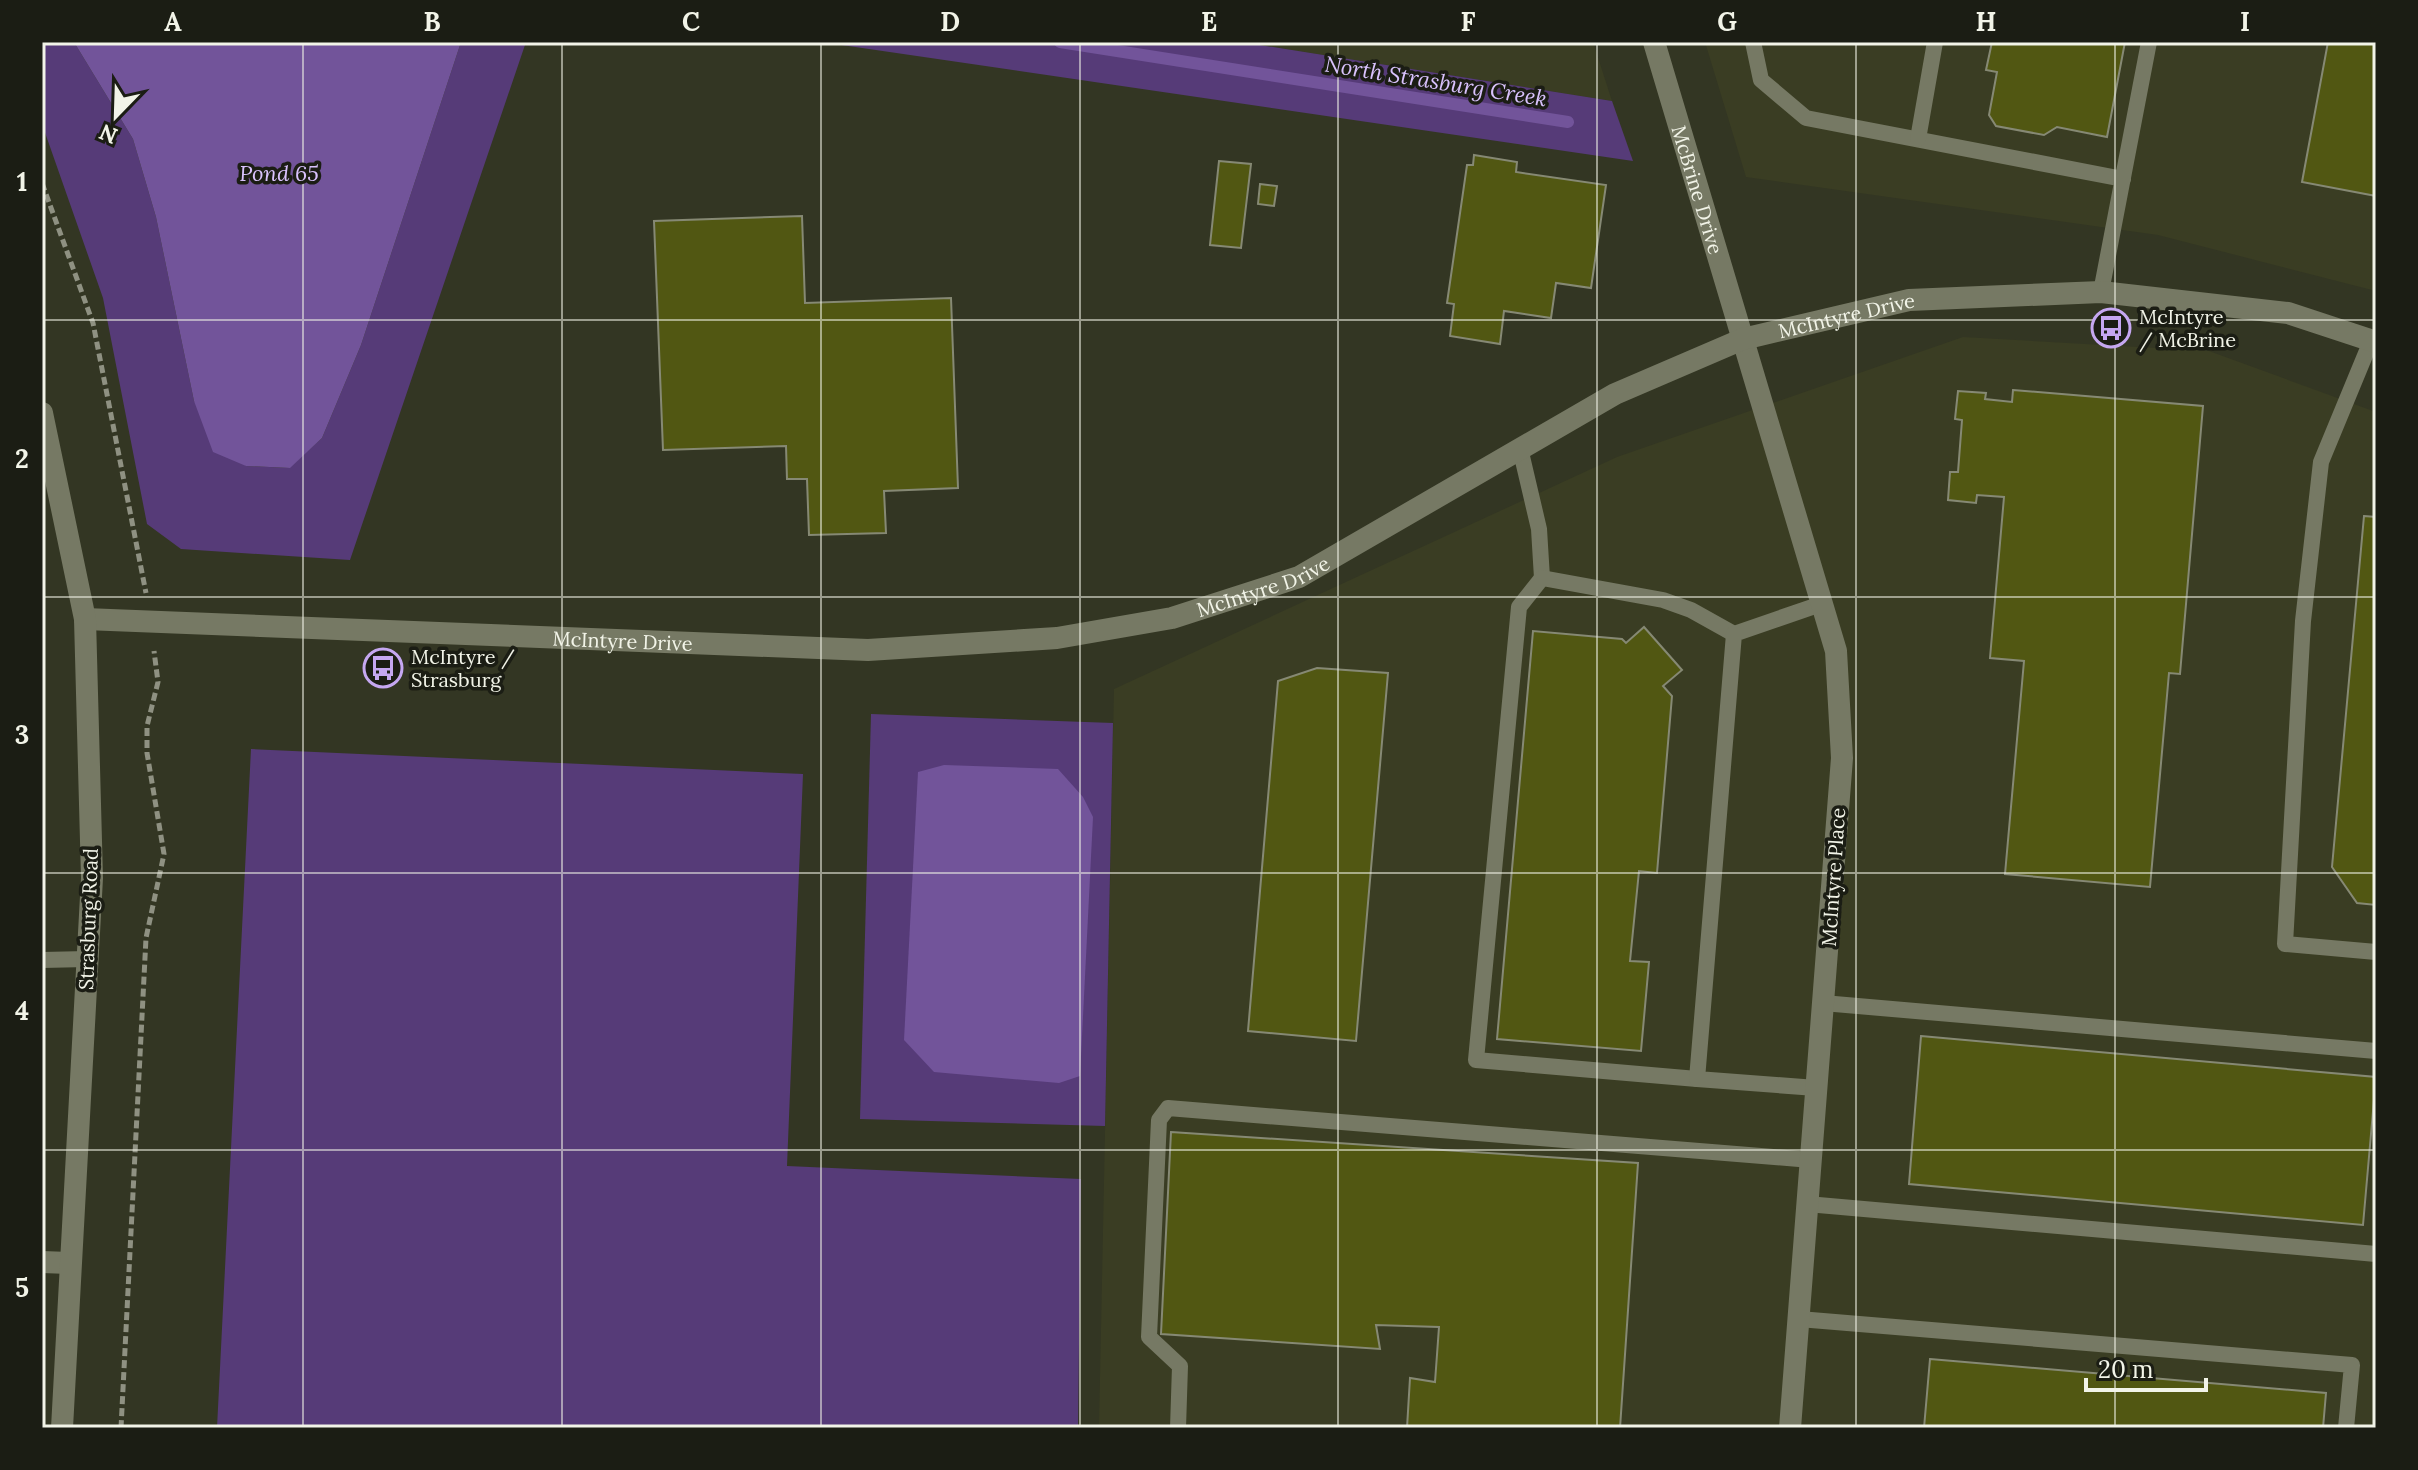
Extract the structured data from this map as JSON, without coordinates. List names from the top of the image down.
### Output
{
  "streets": {
    "street": [
      "McBrine Drive",
      "McIntyre Drive",
      "McIntyre Place",
      "Strasburg Road"
    ]
  },
  "crossings": [
    ["McBrine Drive", "McIntyre Drive"],
    ["McBrine Drive", "McIntyre Place"],
    ["McIntyre Drive", "McIntyre Place"],
    ["McIntyre Drive", "Strasburg Road"]
  ],
  "water": ["North Strasburg Creek", "Pond 65"],
  "places": {
    "bus stop": ["McIntyre / McBrine", "McIntyre / Strasburg"]
  },
  "scale_bar": "20 m",
  "north": "bottom left",
  "grid": {
    "columns": [
      "A",
      "B",
      "C",
      "D",
      "E",
      "F",
      "G",
      "H",
      "I"
    ],
    "rows": [
      "1",
      "2",
      "3",
      "4",
      "5"
    ]
  }
}
